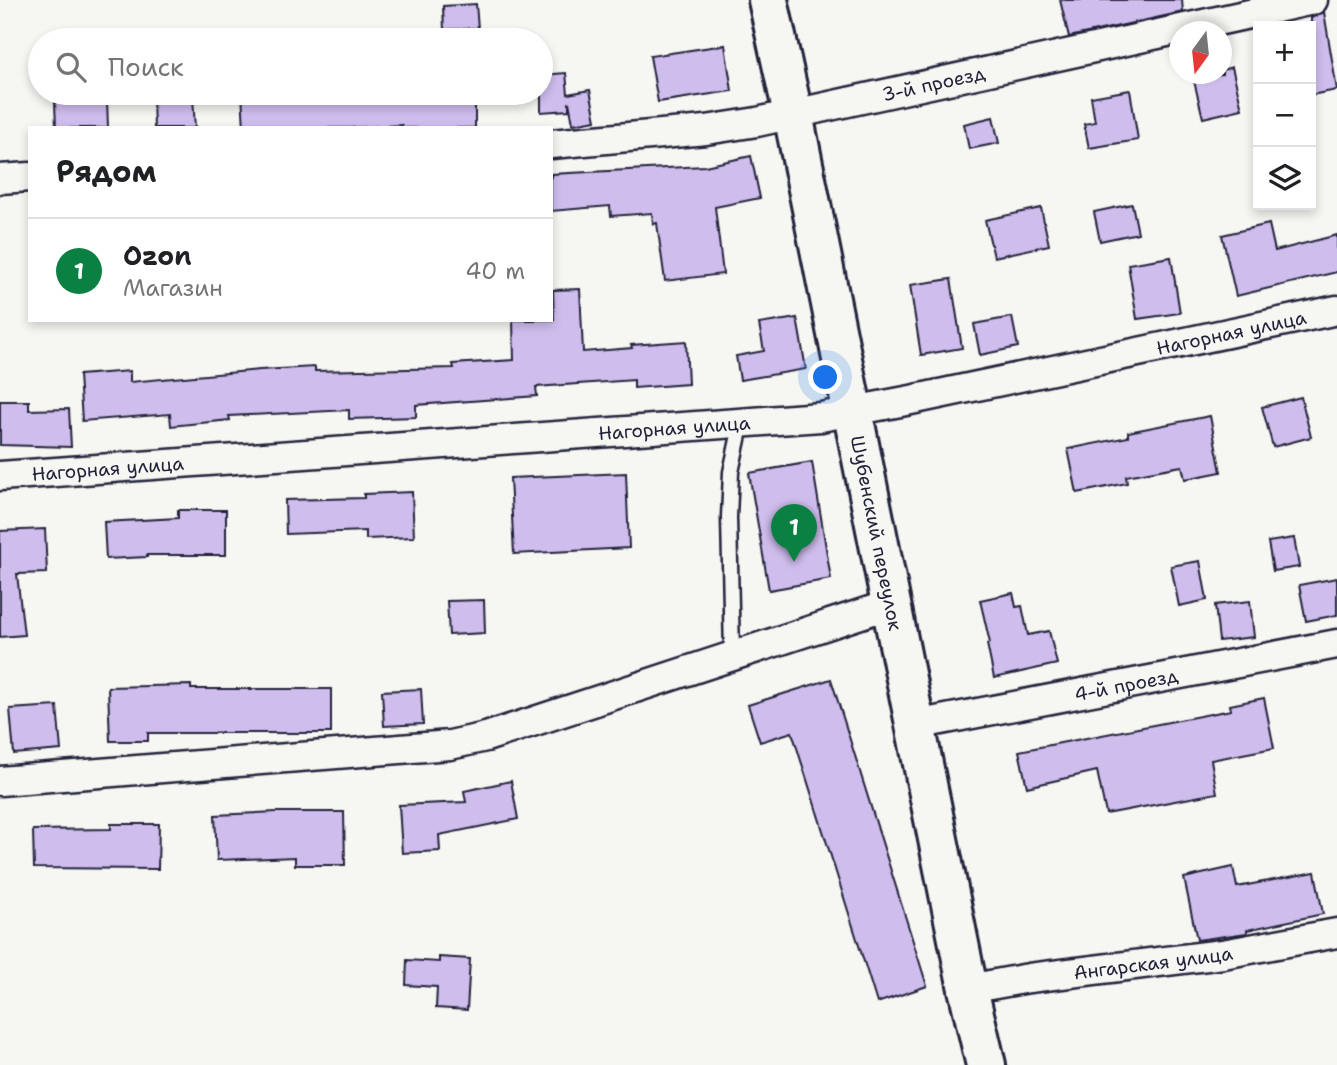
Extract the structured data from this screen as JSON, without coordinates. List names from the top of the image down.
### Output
{
  "streets": {
    "main road": ["Шубенский переулок"],
    "street": [
      "3-й проезд",
      "Нагорная улица",
      "4-й проезд",
      "Ангарская улица"
    ]
  },
  "crossings": [
    ["3-й проезд", "Шубенский переулок"],
    ["Нагорная улица", "Шубенский переулок"],
    ["Шубенский переулок", "4-й проезд"],
    ["Шубенский переулок", "Ангарская улица"]
  ],
  "north": "bottom",
  "page": {
    "map_buttons": ["+", "−"],
    "search": "Поиск",
    "heading": "Рядом",
    "list": [
      {
        "mark": "1",
        "name": "Ozon",
        "note": "Магазин",
        "value": "40 m"
      }
    ],
    "pins": "1"
  }
}
